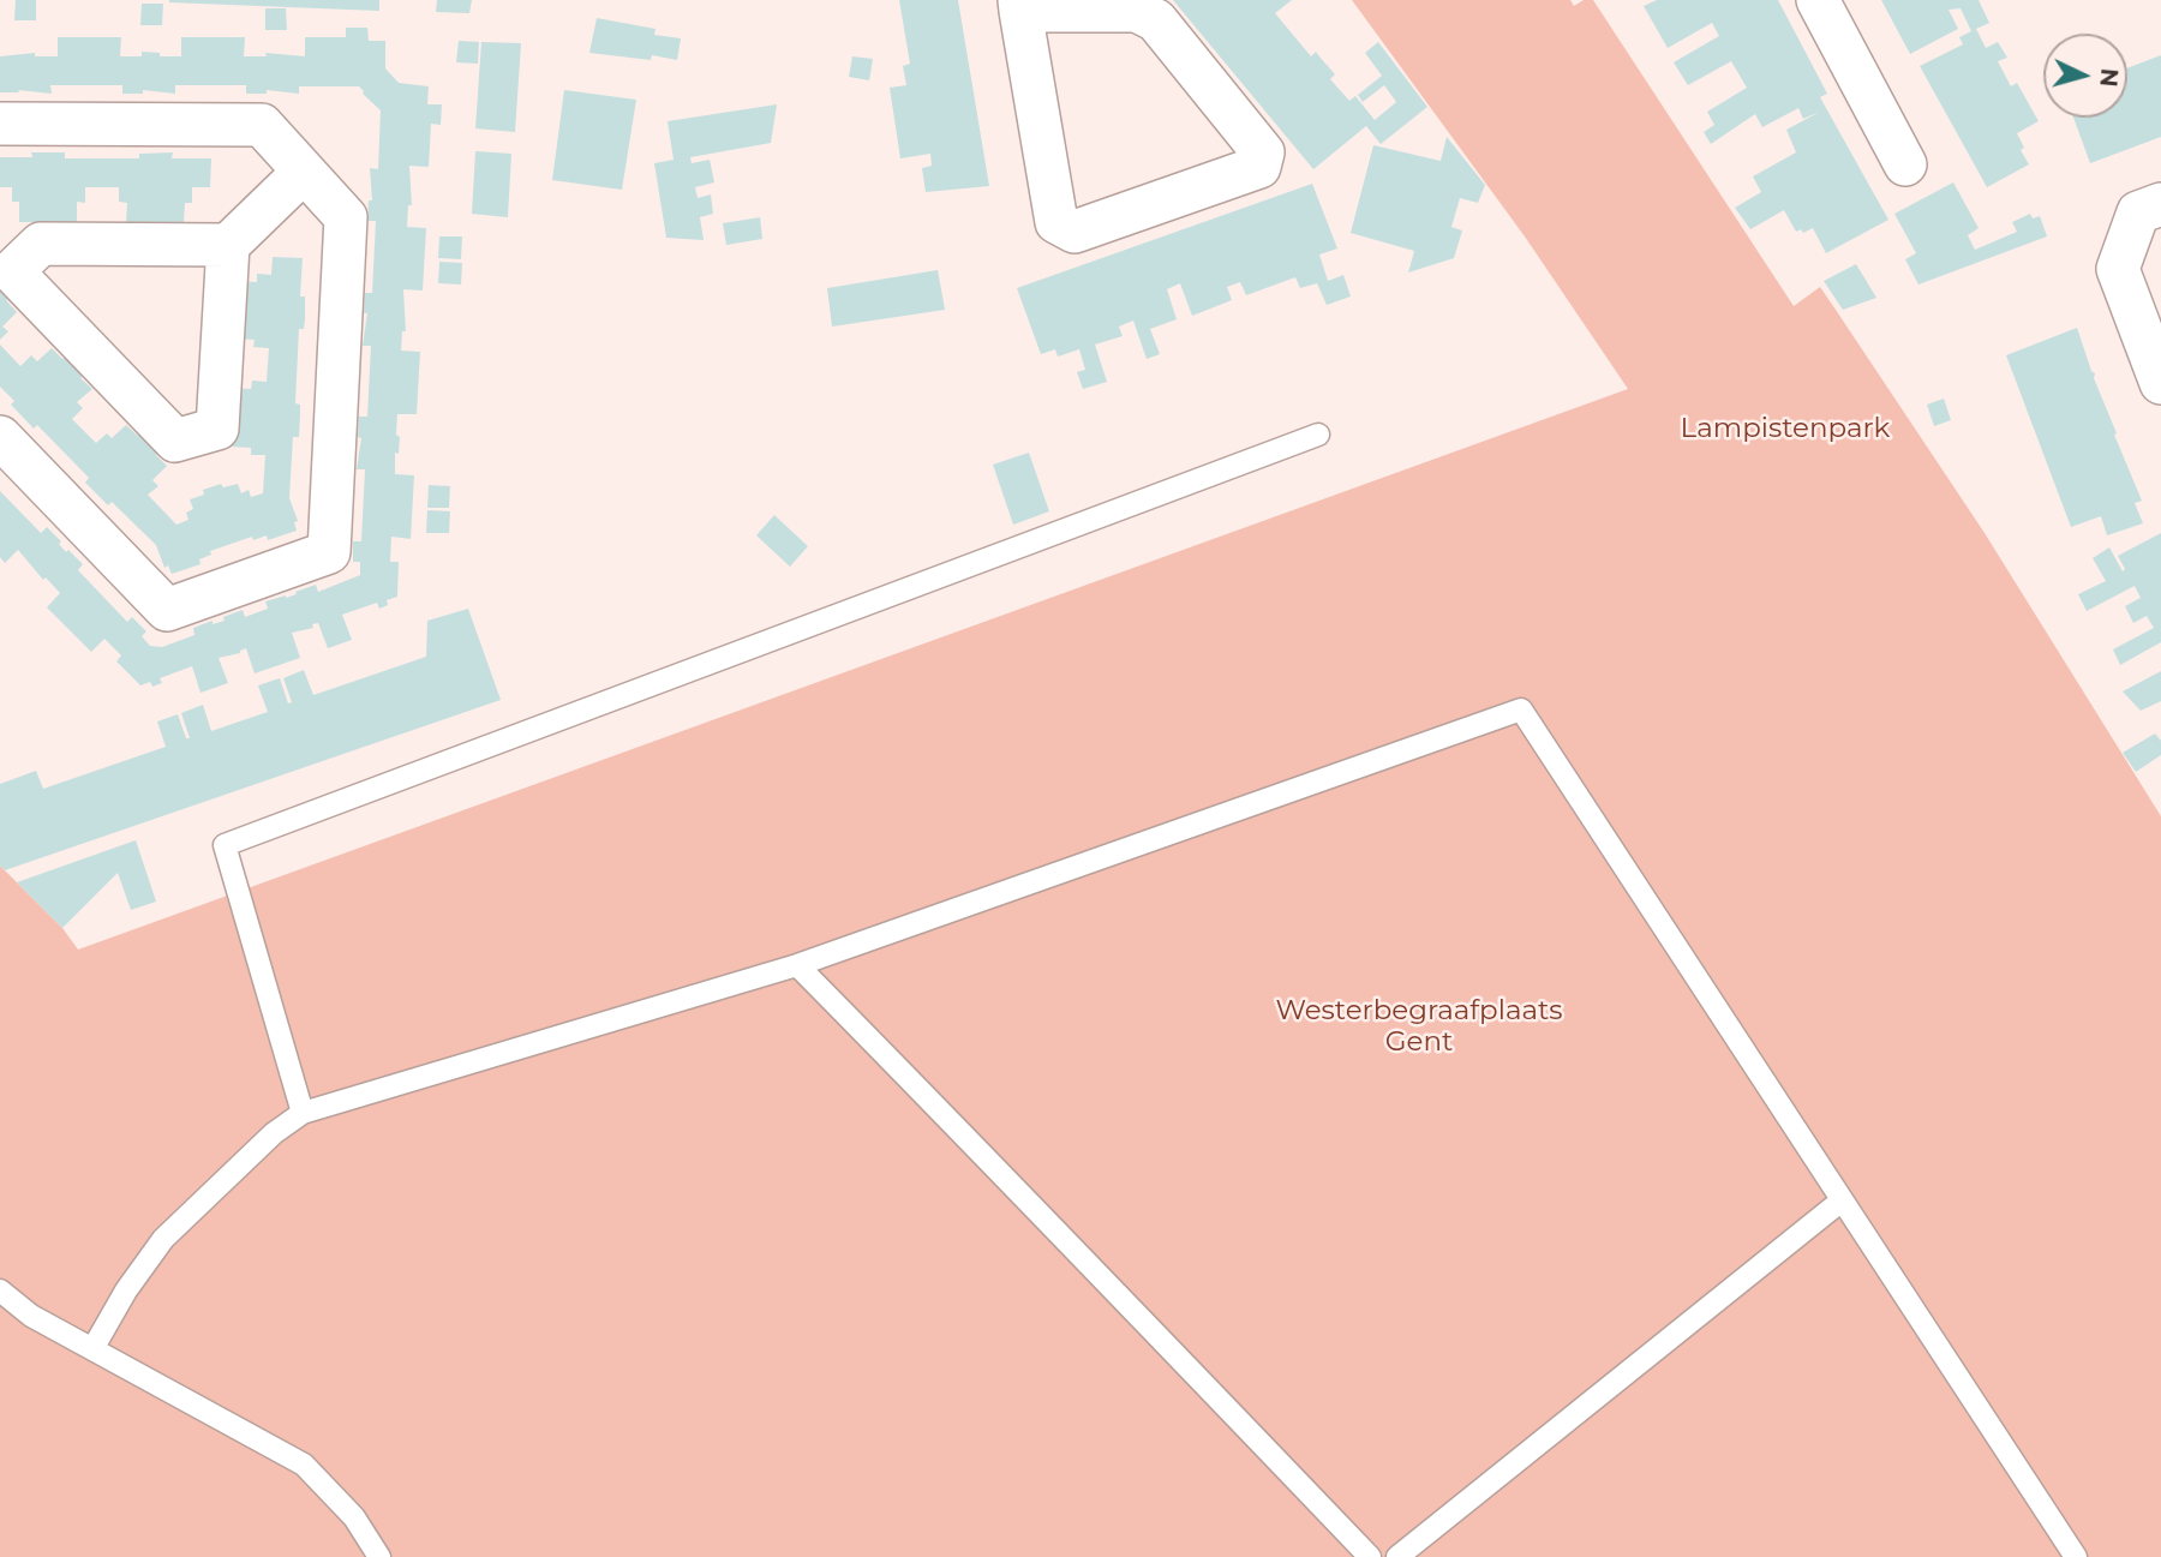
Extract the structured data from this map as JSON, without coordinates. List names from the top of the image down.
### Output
{
  "parks": ["Lampistenpark", "Westerbegraafplaats Gent"],
  "north": "right"
}
